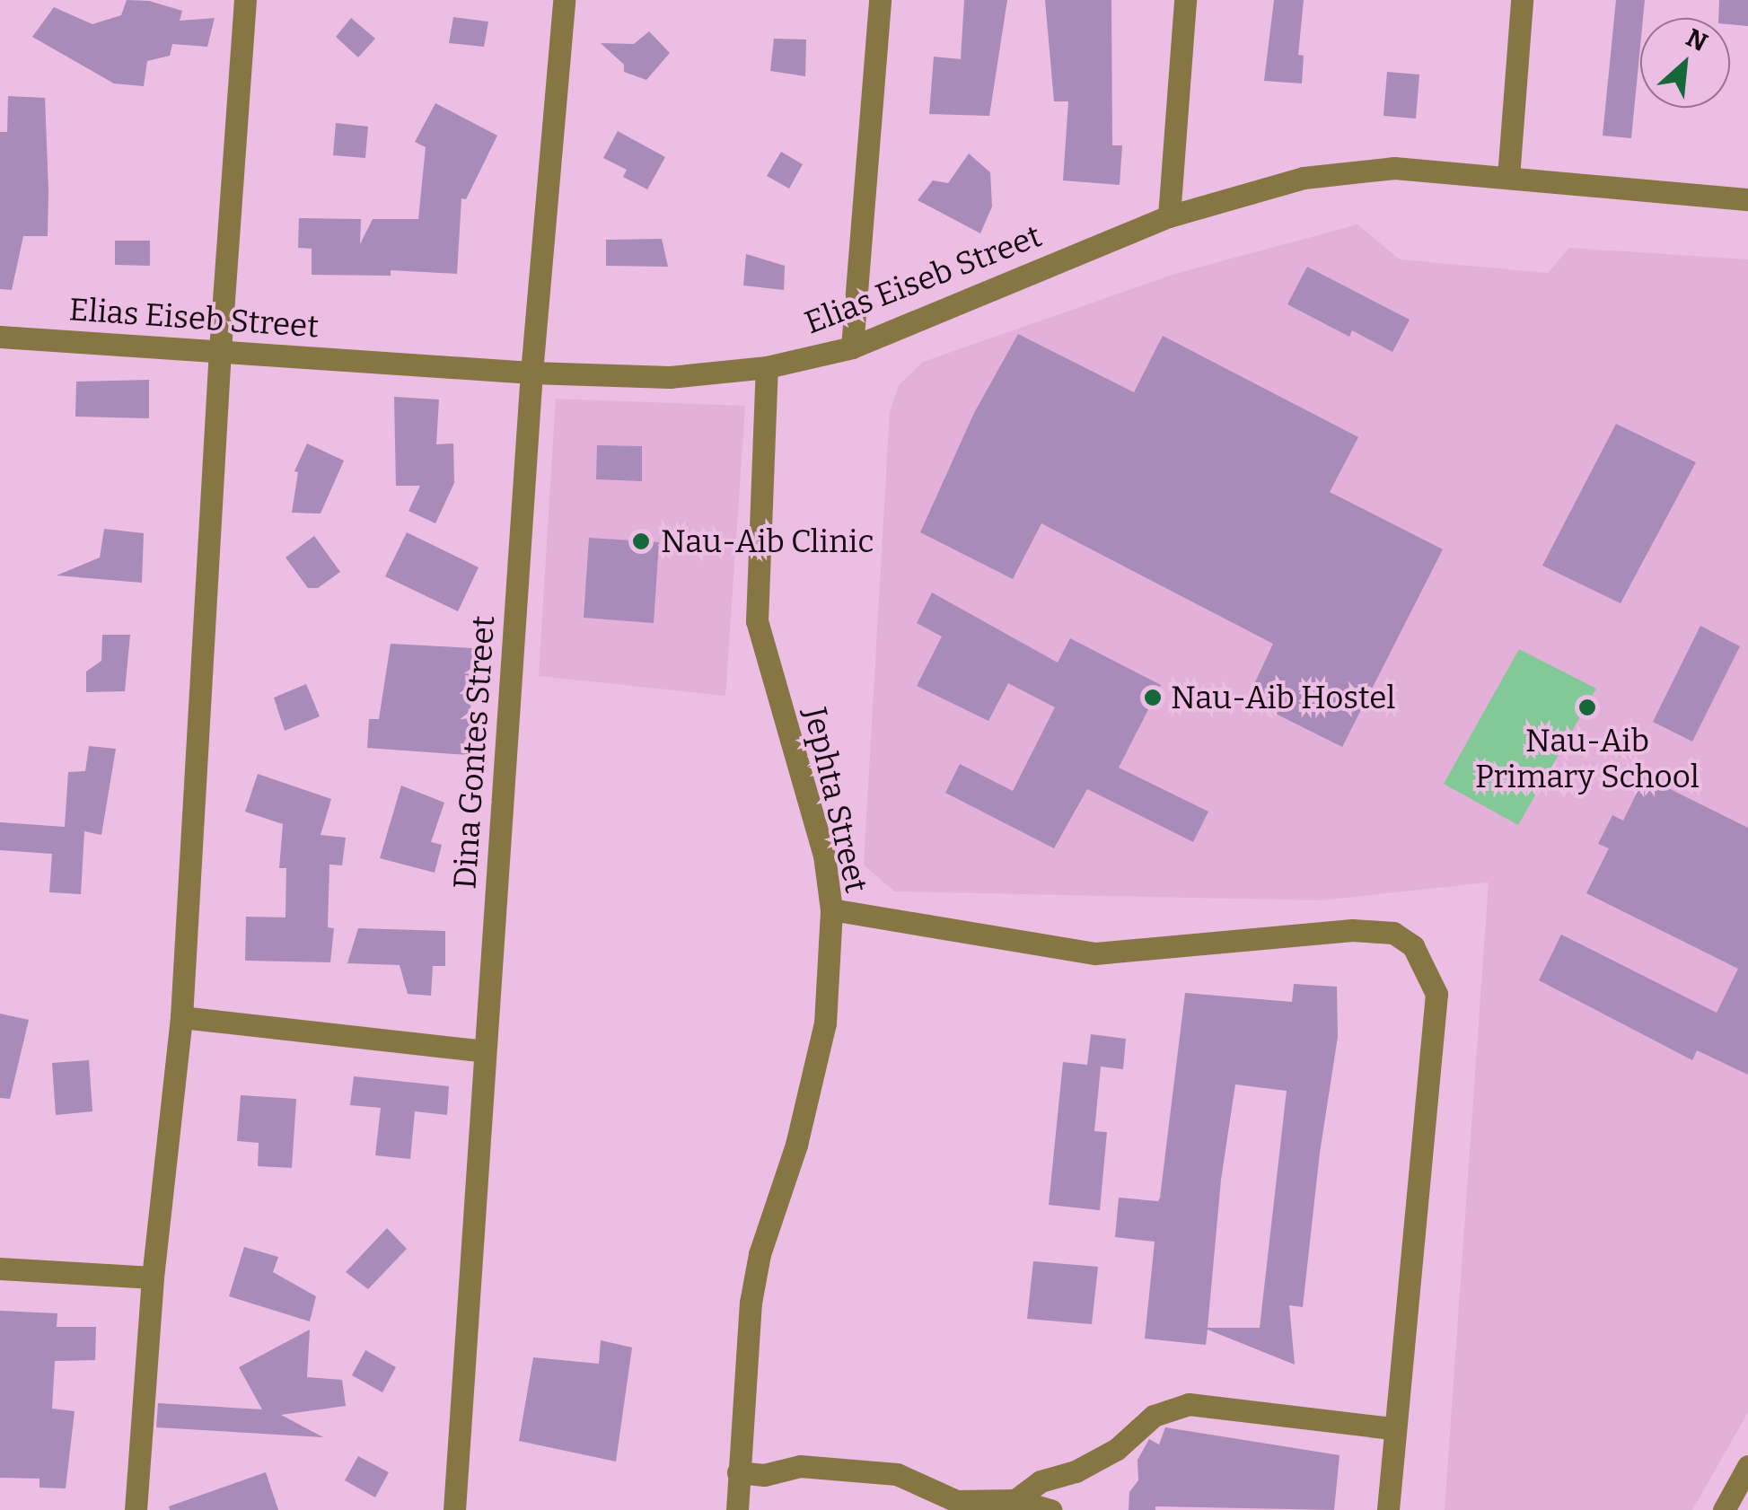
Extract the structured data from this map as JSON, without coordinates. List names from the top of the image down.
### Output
{
  "streets": {
    "street": ["Elias Eiseb Street", "Dina Gontes Street", "Jephta Street"]
  },
  "crossings": [
    ["Elias Eiseb Street", "Dina Gontes Street"],
    ["Elias Eiseb Street", "Jephta Street"]
  ],
  "places": ["Nau-Aib Clinic", "Nau-Aib Hostel", "Nau-Aib Primary School"],
  "north": "top right"
}
